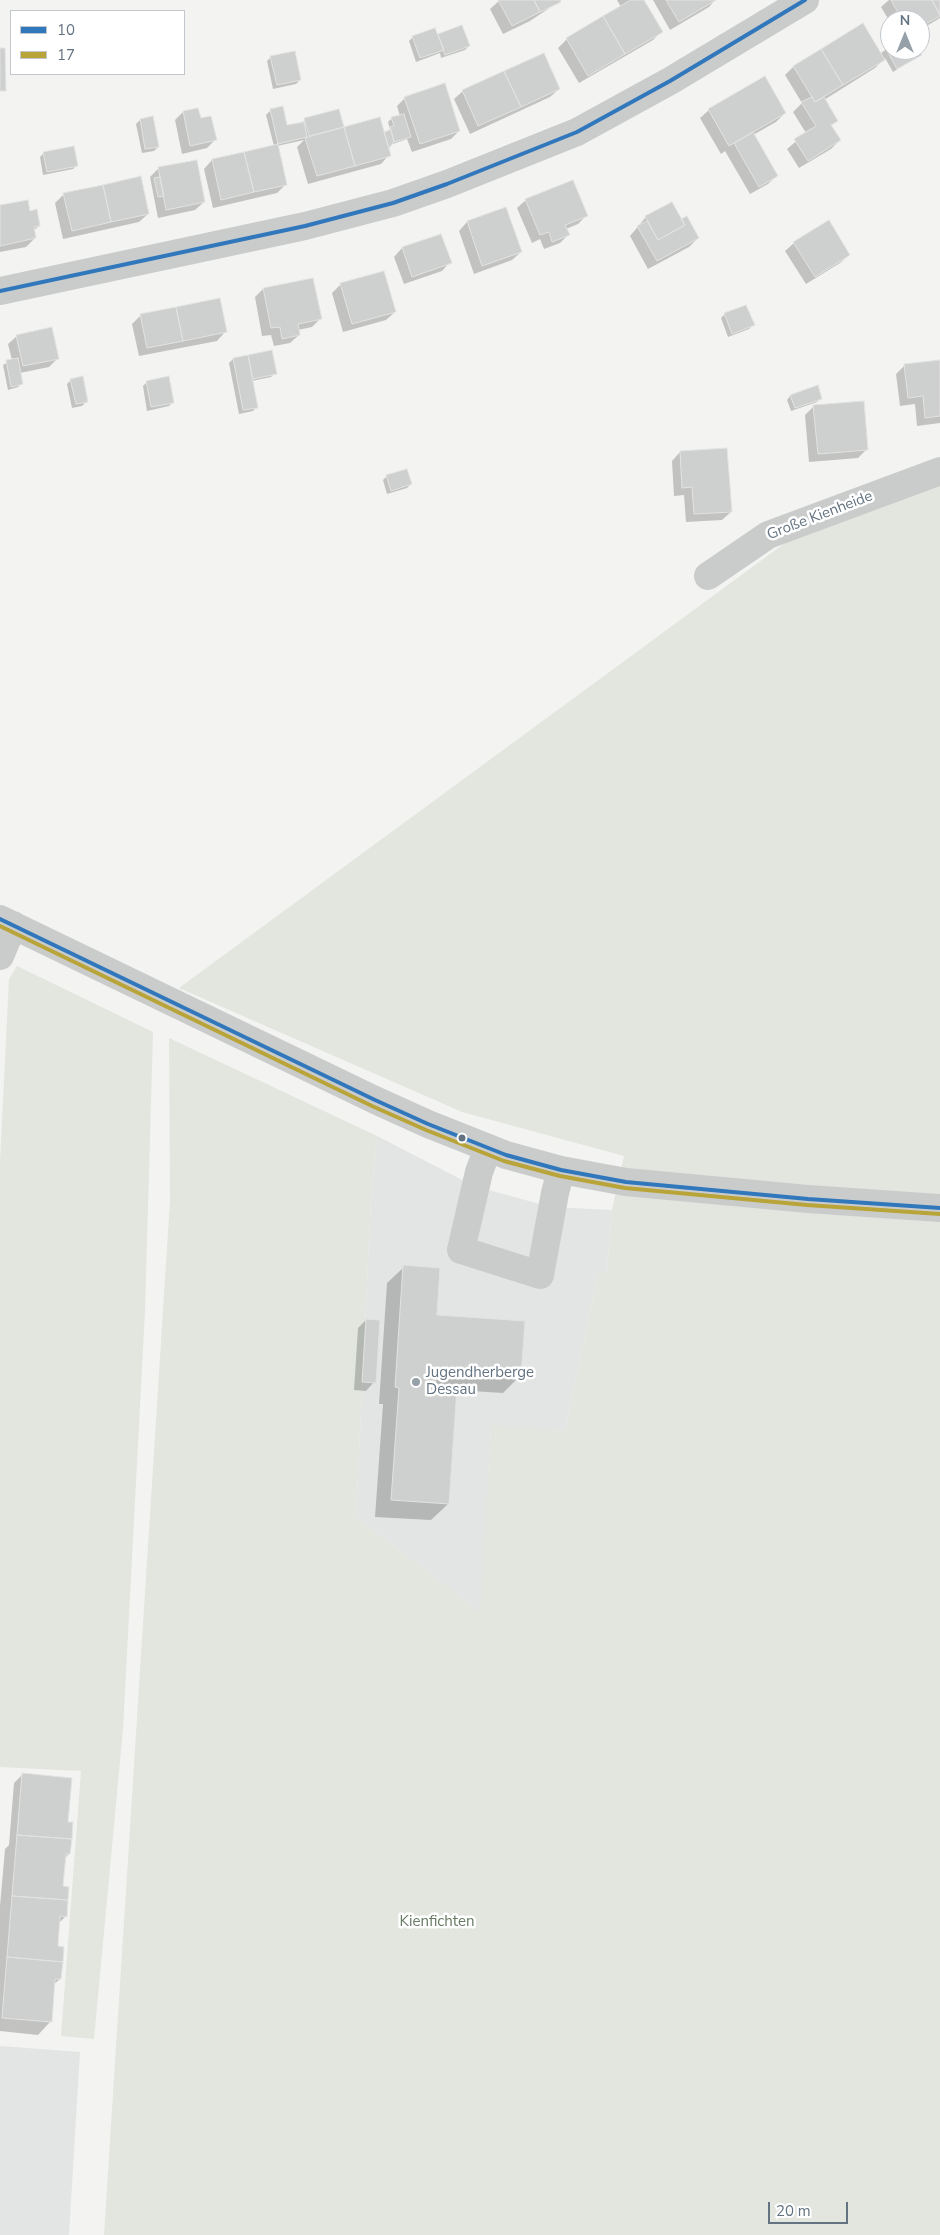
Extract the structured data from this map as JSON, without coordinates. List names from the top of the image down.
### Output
{
  "streets": {
    "street": ["Große Kienheide"]
  },
  "parks": ["Kienfichten"],
  "places": ["Jugendherberge Dessau"],
  "lines": ["transit line 10", "transit line 17"],
  "legend": ["10", "17"],
  "scale_bar": "20 m",
  "north": "top"
}
